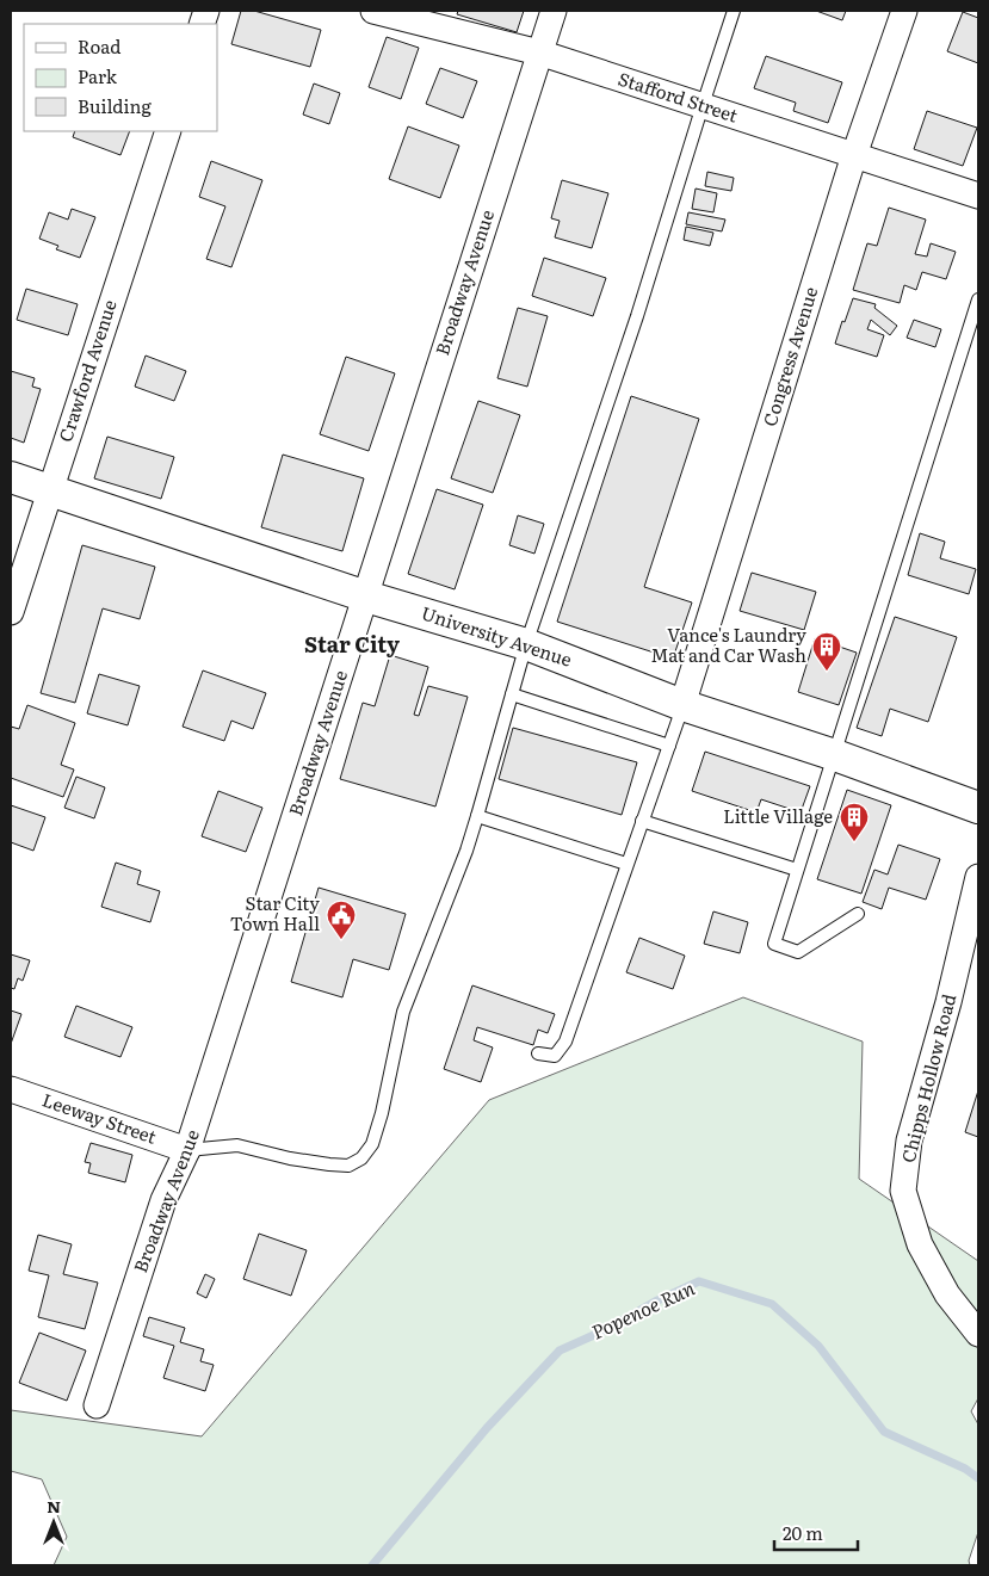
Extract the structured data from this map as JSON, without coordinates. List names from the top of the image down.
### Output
{
  "streets": {
    "street": [
      "Stafford Street",
      "Broadway Avenue",
      "Congress Avenue",
      "Crawford Avenue",
      "University Avenue",
      "Chipps Hollow Road",
      "Leeway Street"
    ]
  },
  "crossings": [
    ["Stafford Street", "Broadway Avenue"],
    ["Stafford Street", "Congress Avenue"],
    ["Broadway Avenue", "University Avenue"],
    ["Broadway Avenue", "Leeway Street"],
    ["Congress Avenue", "University Avenue"],
    ["Crawford Avenue", "University Avenue"]
  ],
  "districts": ["Star City"],
  "water": ["Popenoe Run"],
  "places": {
    "building": ["Vance's Laundry Mat and Car Wash", "Little Village"],
    "public building": ["Star City Town Hall"]
  },
  "legend": ["Road", "Park", "Building"],
  "scale_bar": "20 m",
  "north": "top"
}
